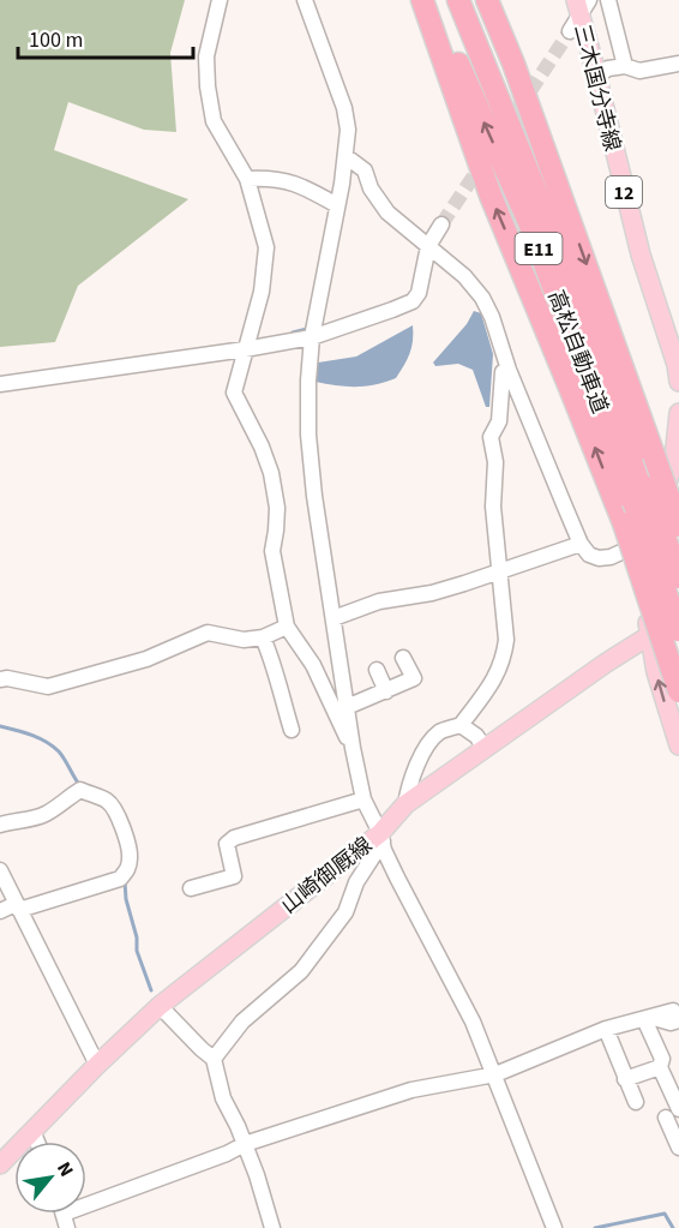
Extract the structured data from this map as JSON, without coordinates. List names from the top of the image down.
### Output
{
  "streets": {
    "highway": ["E11", "高松自動車道"],
    "main road": ["三木国分寺線", "12", "山崎御厩線"]
  },
  "scale_bar": "100 m",
  "north": "top right"
}
